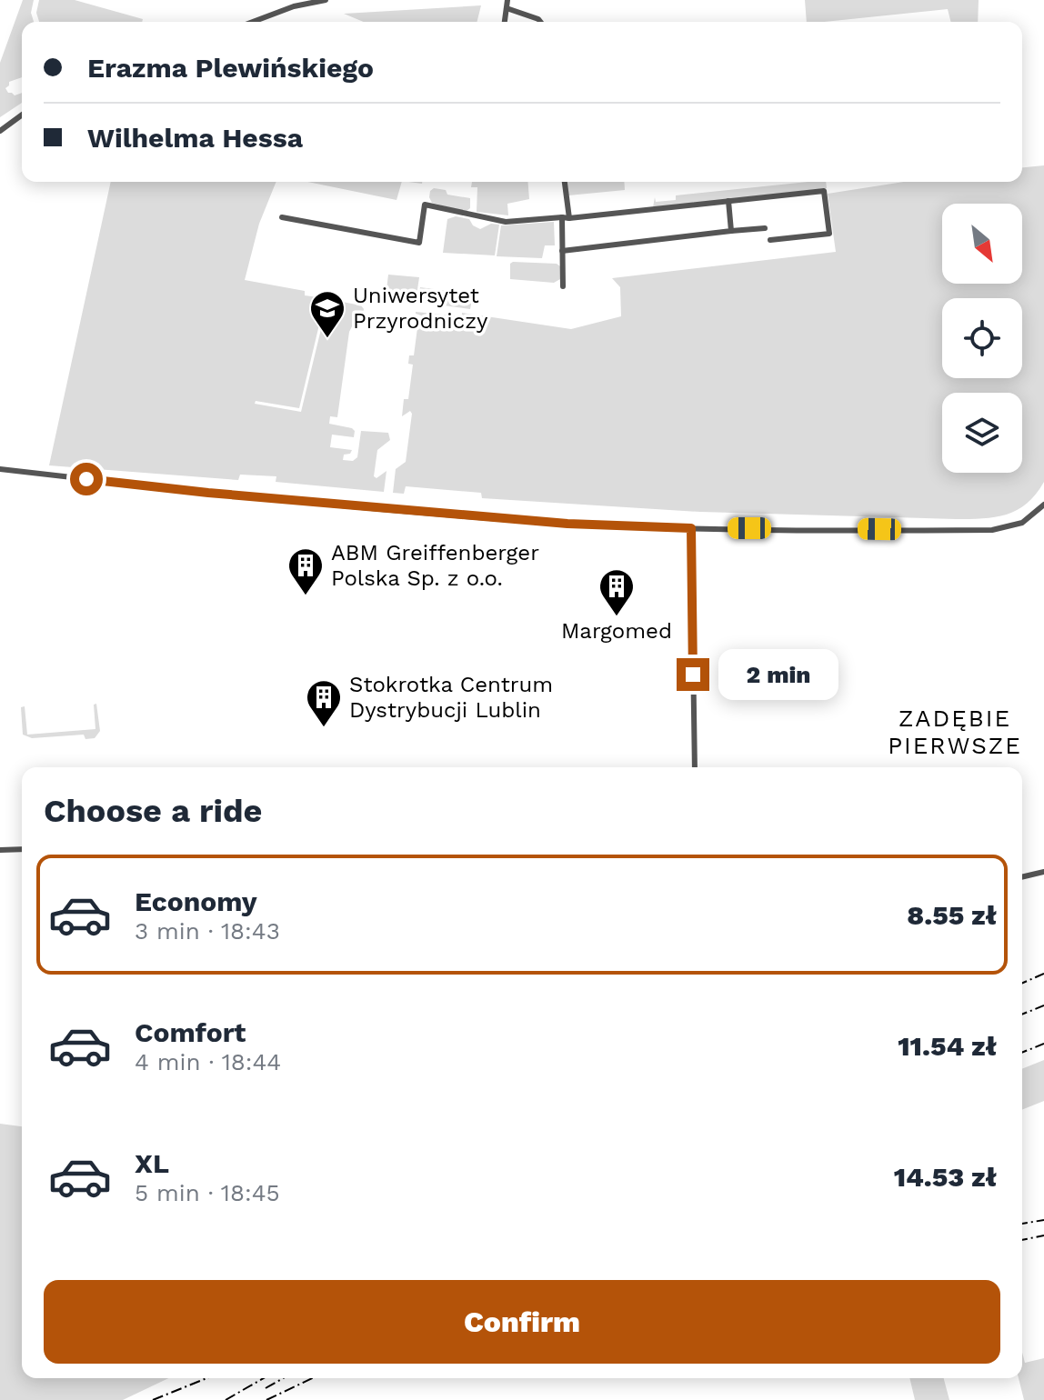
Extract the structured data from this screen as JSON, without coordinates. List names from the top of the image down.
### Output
{
  "districts": ["ZADĘBIE PIERWSZE"],
  "places": {
    "school or university": ["Uniwersytet Przyrodniczy"],
    "building": ["ABM Greiffenberger Polska Sp. z o.o.", "Margomed", "Stokrotka Centrum Dystrybucji Lublin"]
  },
  "north": "bottom right",
  "page": {
    "banner": ["Erazma Plewińskiego", "Wilhelma Hessa"],
    "bubble": "2 min",
    "heading": "Choose a ride",
    "list": [
      {
        "name": "Economy",
        "note": "3 min · 18:43",
        "value": "8.55 zł"
      },
      {
        "name": "Comfort",
        "note": "4 min · 18:44",
        "value": "11.54 zł"
      },
      {
        "name": "XL",
        "note": "5 min · 18:45",
        "value": "14.53 zł"
      }
    ],
    "buttons": "Confirm"
  }
}
